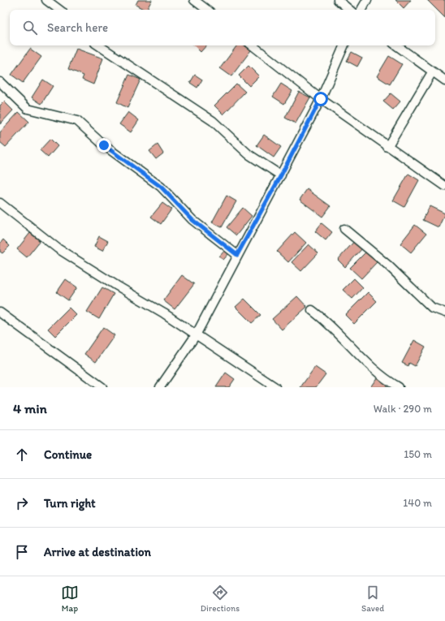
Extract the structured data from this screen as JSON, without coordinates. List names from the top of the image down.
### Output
{
  "page": {
    "search": "Search here",
    "heading": ["4 min", "Walk · 290 m"],
    "list": [
      ["Continue", "150 m"],
      ["Turn right", "140 m"],
      "Arrive at destination"
    ],
    "nav": ["Map", "Directions", "Saved"]
  }
}
